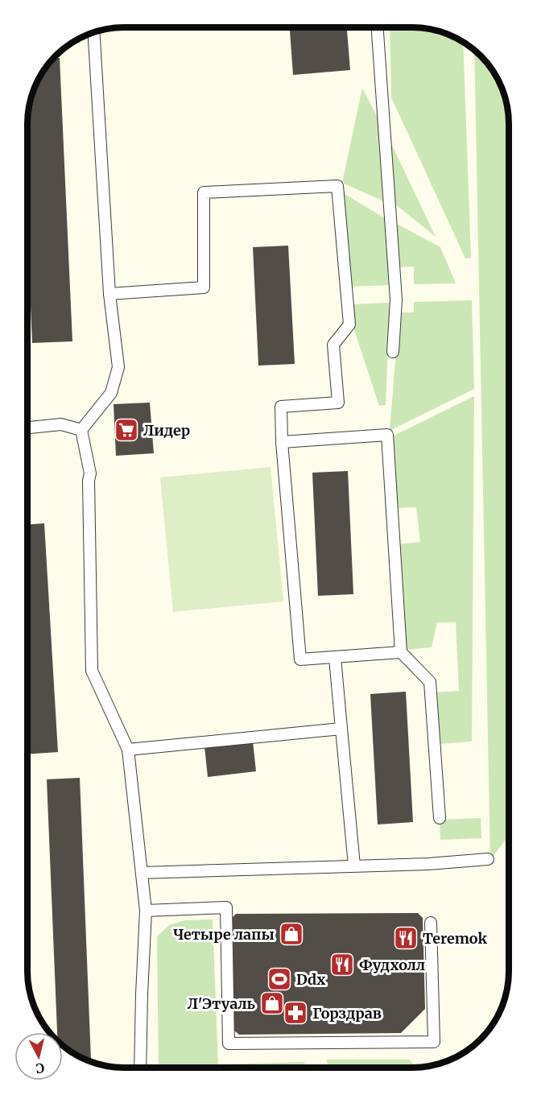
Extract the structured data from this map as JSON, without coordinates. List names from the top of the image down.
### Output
{
  "places": {
    "supermarket": ["Лидер"],
    "shop": ["Четыре лапы", "Л'Этуаль"],
    "restaurant": ["Teremok", "Фудхолл"],
    "sports": ["Ddx"],
    "pharmacy": ["Горздрав"]
  },
  "north": "bottom"
}
